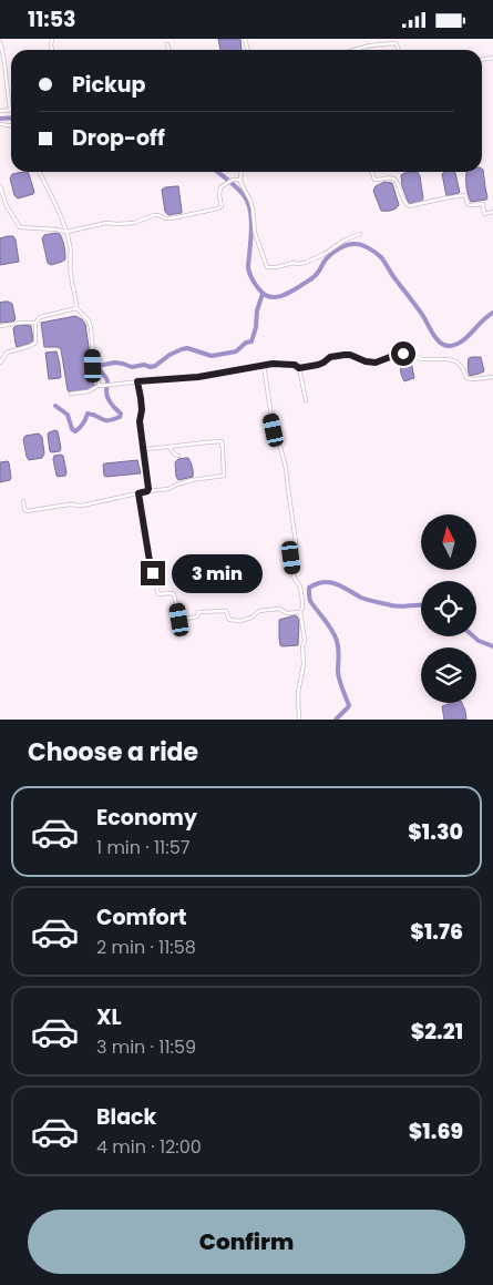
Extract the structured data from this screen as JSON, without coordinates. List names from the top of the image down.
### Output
{
  "north": "top",
  "page": {
    "status": "11:53",
    "banner": ["Pickup", "Drop-off"],
    "bubble": "3 min",
    "heading": "Choose a ride",
    "list": [
      {
        "name": "Economy",
        "note": "1 min · 11:57",
        "value": "$1.30"
      },
      {
        "name": "Comfort",
        "note": "2 min · 11:58",
        "value": "$1.76"
      },
      {
        "name": "XL",
        "note": "3 min · 11:59",
        "value": "$2.21"
      },
      {
        "name": "Black",
        "note": "4 min · 12:00",
        "value": "$1.69"
      }
    ],
    "buttons": "Confirm"
  }
}
